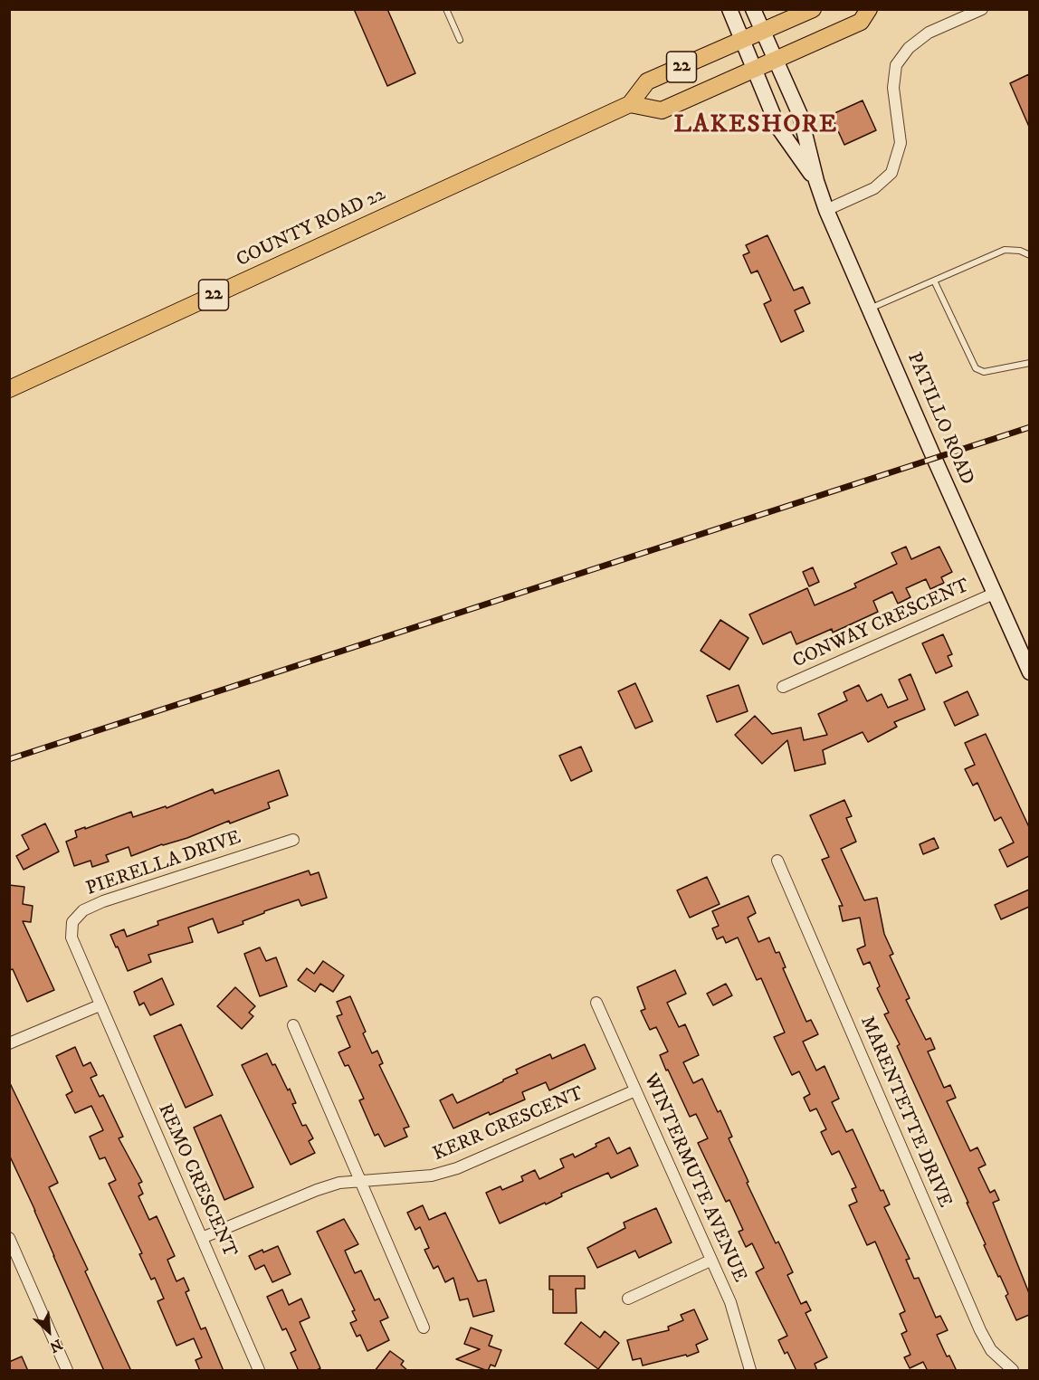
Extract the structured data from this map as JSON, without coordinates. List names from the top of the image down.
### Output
{
  "streets": {
    "main road": ["22", "COUNTY ROAD 22"],
    "street": [
      "PATILLO ROAD",
      "CONWAY CRESCENT",
      "PIERELLA DRIVE",
      "MARENTETTE DRIVE",
      "KERR CRESCENT",
      "WINTERMUTE AVENUE",
      "REMO CRESCENT"
    ]
  },
  "crossings": [
    ["22", "COUNTY ROAD 22"],
    ["22", "PATILLO ROAD"],
    ["COUNTY ROAD 22", "PATILLO ROAD"],
    ["PATILLO ROAD", "CONWAY CRESCENT"],
    ["PIERELLA DRIVE", "REMO CRESCENT"],
    ["KERR CRESCENT", "WINTERMUTE AVENUE"],
    ["KERR CRESCENT", "REMO CRESCENT"]
  ],
  "districts": ["LAKESHORE"],
  "north": "bottom right"
}
